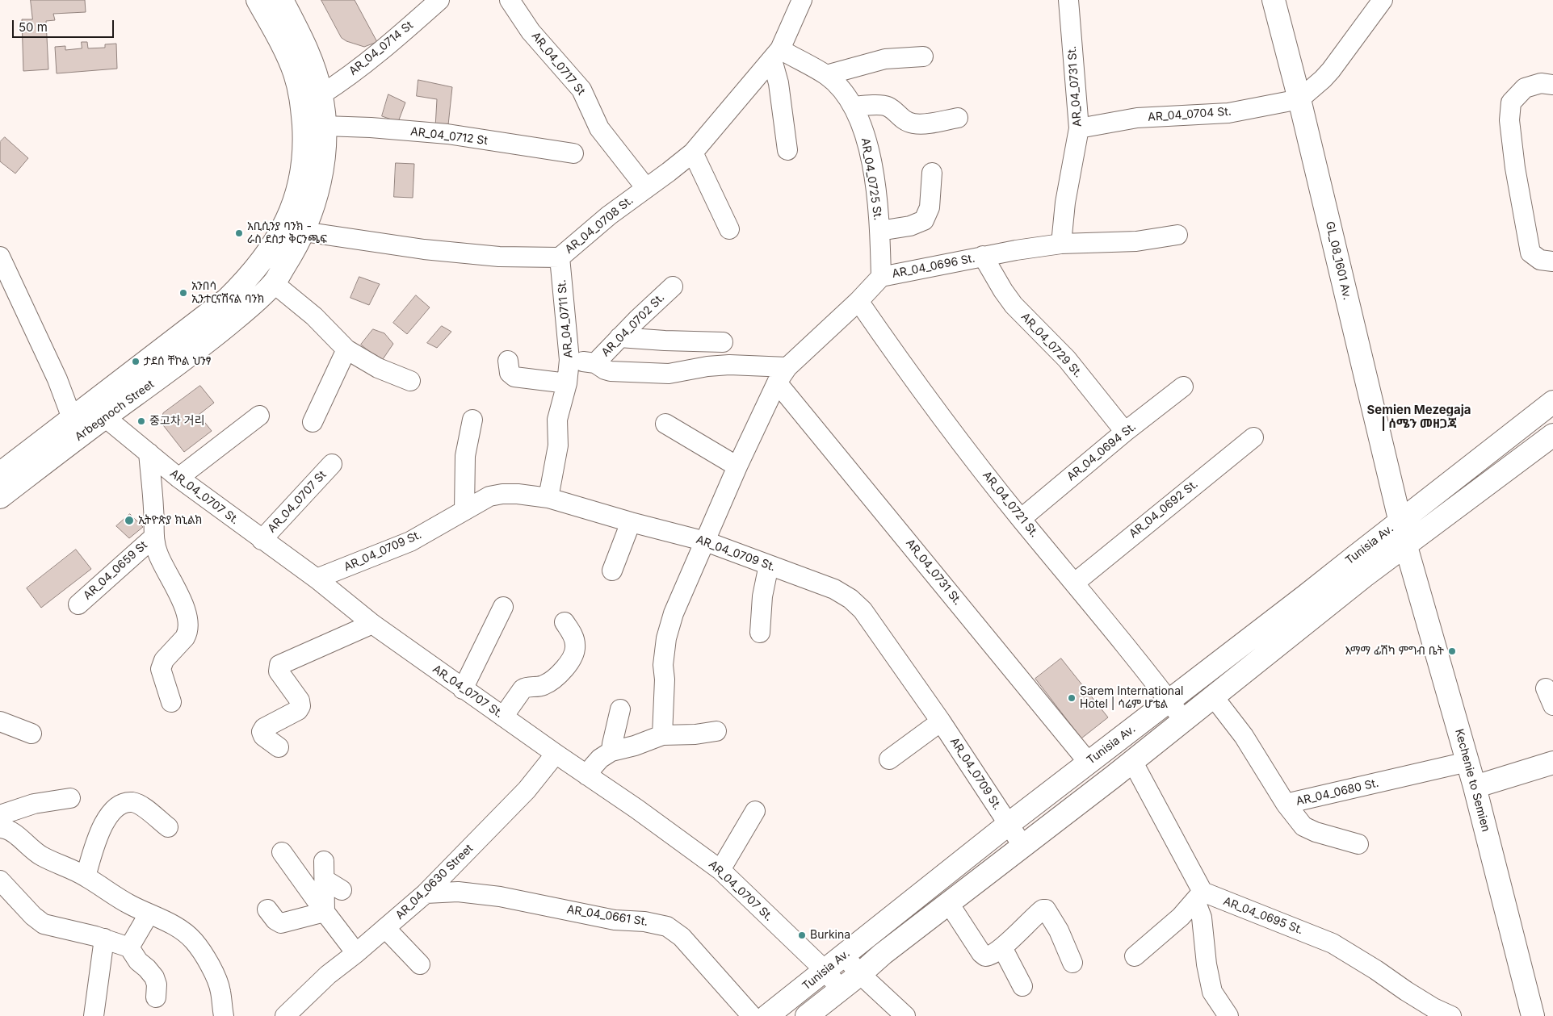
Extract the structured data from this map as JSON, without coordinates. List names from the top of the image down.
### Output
{
  "streets": {
    "main road": [
      "GL_08_1601 Av.",
      "Arbegnoch Street",
      "Tunisia Av.",
      "Kechenie to Semien"
    ],
    "street": [
      "AR_04_0714 St",
      "AR_04_0717 St",
      "AR_04_0731 St.",
      "AR_04_0704 St.",
      "AR_04_0712 St",
      "AR_04_0725 St.",
      "AR_04_0708 St.",
      "AR_04_0696 St.",
      "AR_04_0711 St.",
      "AR_04_0702 St.",
      "AR_04_0729 St.",
      "AR_04_0694 St.",
      "AR_04_0707 St.",
      "AR_04_0707 St",
      "AR_04_0721 St.",
      "AR_04_0692 St.",
      "AR_04_0709 St.",
      "AR_04_0659 St",
      "AR_04_0680 St.",
      "AR_04_0630 Street",
      "AR_04_0661 St.",
      "AR_04_0695 St."
    ]
  },
  "crossings": [
    ["AR_04_0714 St", "Arbegnoch Street"],
    ["AR_04_0717 St", "AR_04_0708 St."],
    ["AR_04_0731 St.", "AR_04_0704 St."],
    ["AR_04_0731 St.", "AR_04_0696 St."],
    ["AR_04_0731 St.", "Tunisia Av."],
    ["AR_04_0704 St.", "GL_08_1601 Av."],
    ["AR_04_0712 St", "Arbegnoch Street"],
    ["AR_04_0725 St.", "AR_04_0708 St."],
    ["AR_04_0725 St.", "AR_04_0696 St."],
    ["AR_04_0708 St.", "AR_04_0711 St."],
    ["AR_04_0708 St.", "Arbegnoch Street"],
    ["GL_08_1601 Av.", "Tunisia Av."],
    ["GL_08_1601 Av.", "Kechenie to Semien"],
    ["AR_04_0696 St.", "AR_04_0729 St."],
    ["AR_04_0696 St.", "AR_04_0721 St."],
    ["AR_04_0696 St.", "AR_04_0709 St."],
    ["AR_04_0711 St.", "AR_04_0702 St."],
    ["AR_04_0711 St.", "AR_04_0709 St."],
    ["AR_04_0729 St.", "AR_04_0694 St."],
    ["Arbegnoch Street", "AR_04_0707 St."],
    ["AR_04_0694 St.", "AR_04_0721 St."],
    ["AR_04_0707 St.", "AR_04_0707 St"],
    ["AR_04_0707 St.", "Tunisia Av."],
    ["AR_04_0707 St.", "AR_04_0709 St."],
    ["AR_04_0707 St.", "AR_04_0630 Street"],
    ["AR_04_0721 St.", "AR_04_0692 St."],
    ["AR_04_0721 St.", "Tunisia Av."],
    ["Tunisia Av.", "AR_04_0709 St."],
    ["Tunisia Av.", "Kechenie to Semien"],
    ["Tunisia Av.", "AR_04_0680 St."],
    ["Kechenie to Semien", "AR_04_0680 St."],
    ["AR_04_0630 Street", "AR_04_0661 St."]
  ],
  "districts": ["Semien Mezegaja | ሰሜን መዘጋጃ"],
  "places": [
    "አቢሲንያ ባንክ - ራስ ደስታ ቅርንጫፍ",
    "አንበሳ ኢንተርናሽናል ባንክ",
    "ታደሰ ቸኮል ህንፃ",
    "중고차 거리",
    "ኢትዮጵያ ክኒልክ",
    "እማማ ፊሽካ ምግብ ቤት",
    "Sarem International Hotel | ሳሬም ሆቴል",
    "Burkina"
  ],
  "scale_bar": "50 m"
}
